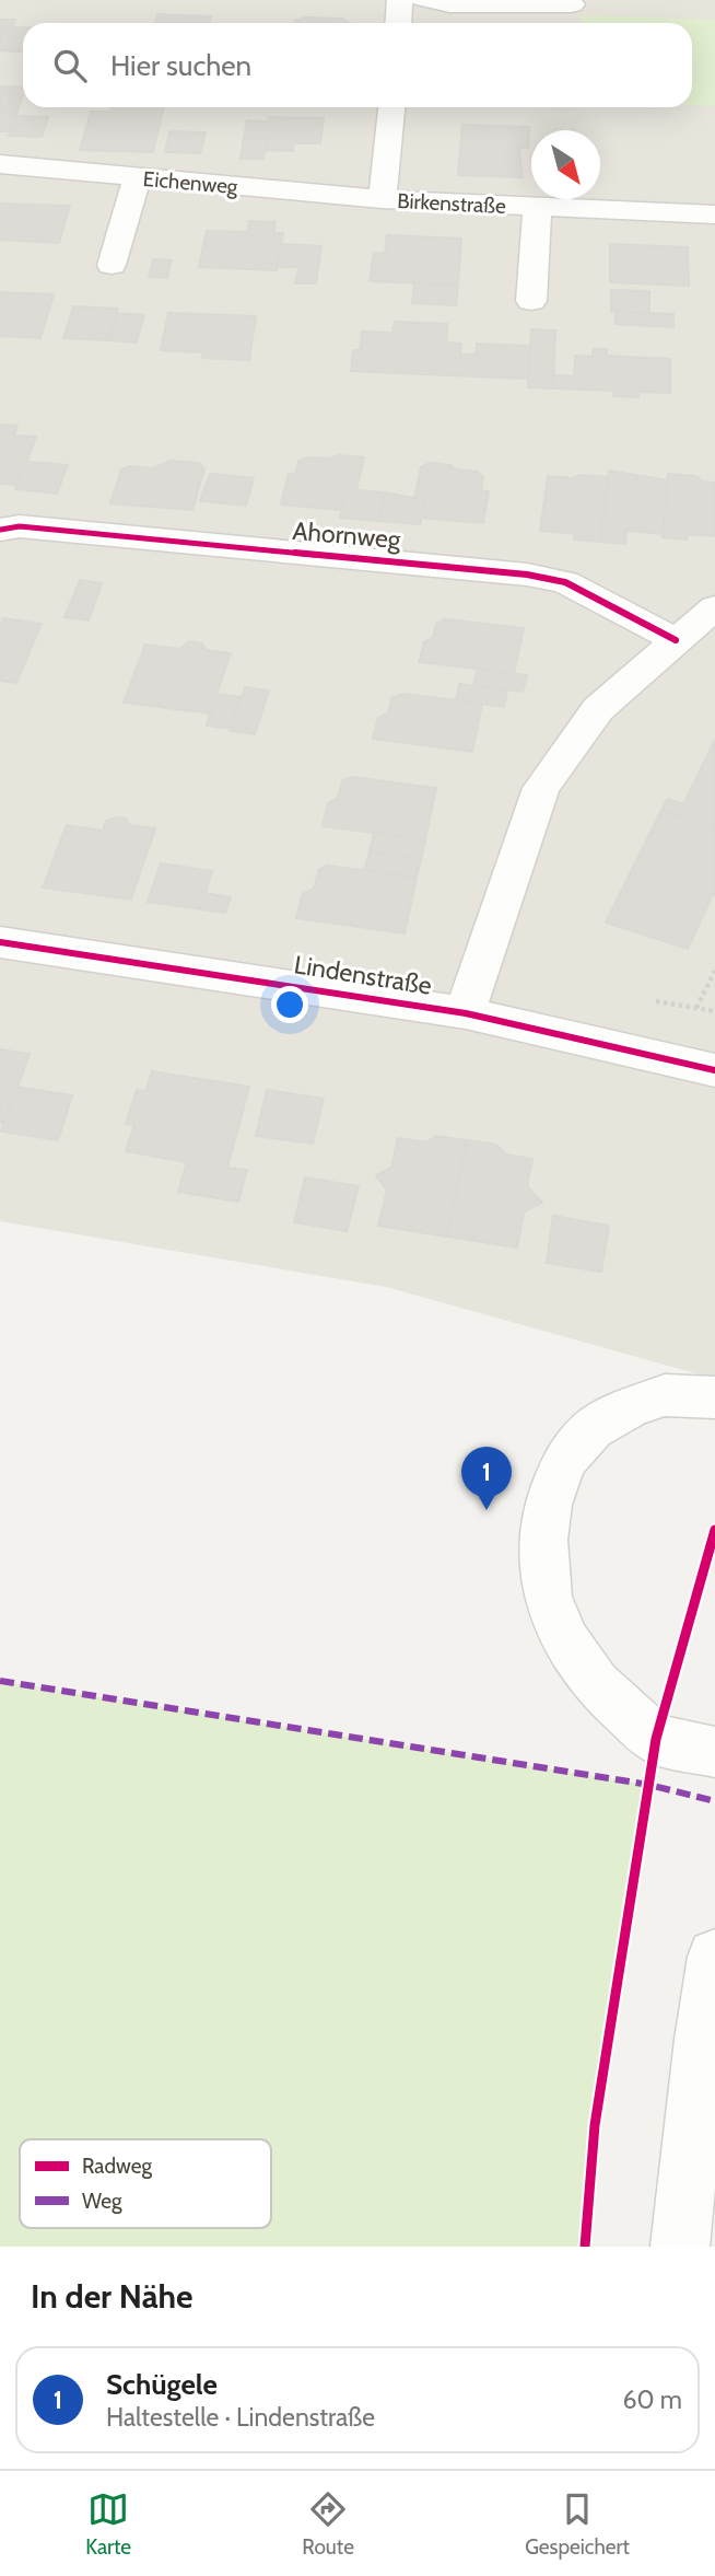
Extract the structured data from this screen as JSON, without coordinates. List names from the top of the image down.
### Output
{
  "streets": {
    "street": [
      "Eichenweg",
      "Birkenstraße",
      "Ahornweg",
      "Lindenstraße"
    ]
  },
  "crossings": [
    ["Eichenweg", "Birkenstraße"]
  ],
  "legend": ["Radweg", "Weg"],
  "north": "bottom right",
  "page": {
    "search": "Hier suchen",
    "pins": "1",
    "heading": "In der Nähe",
    "list": [
      {
        "mark": "1",
        "name": "Schügele",
        "note": "Haltestelle · Lindenstraße",
        "value": "60 m"
      }
    ],
    "nav": ["Karte", "Route", "Gespeichert"]
  }
}
